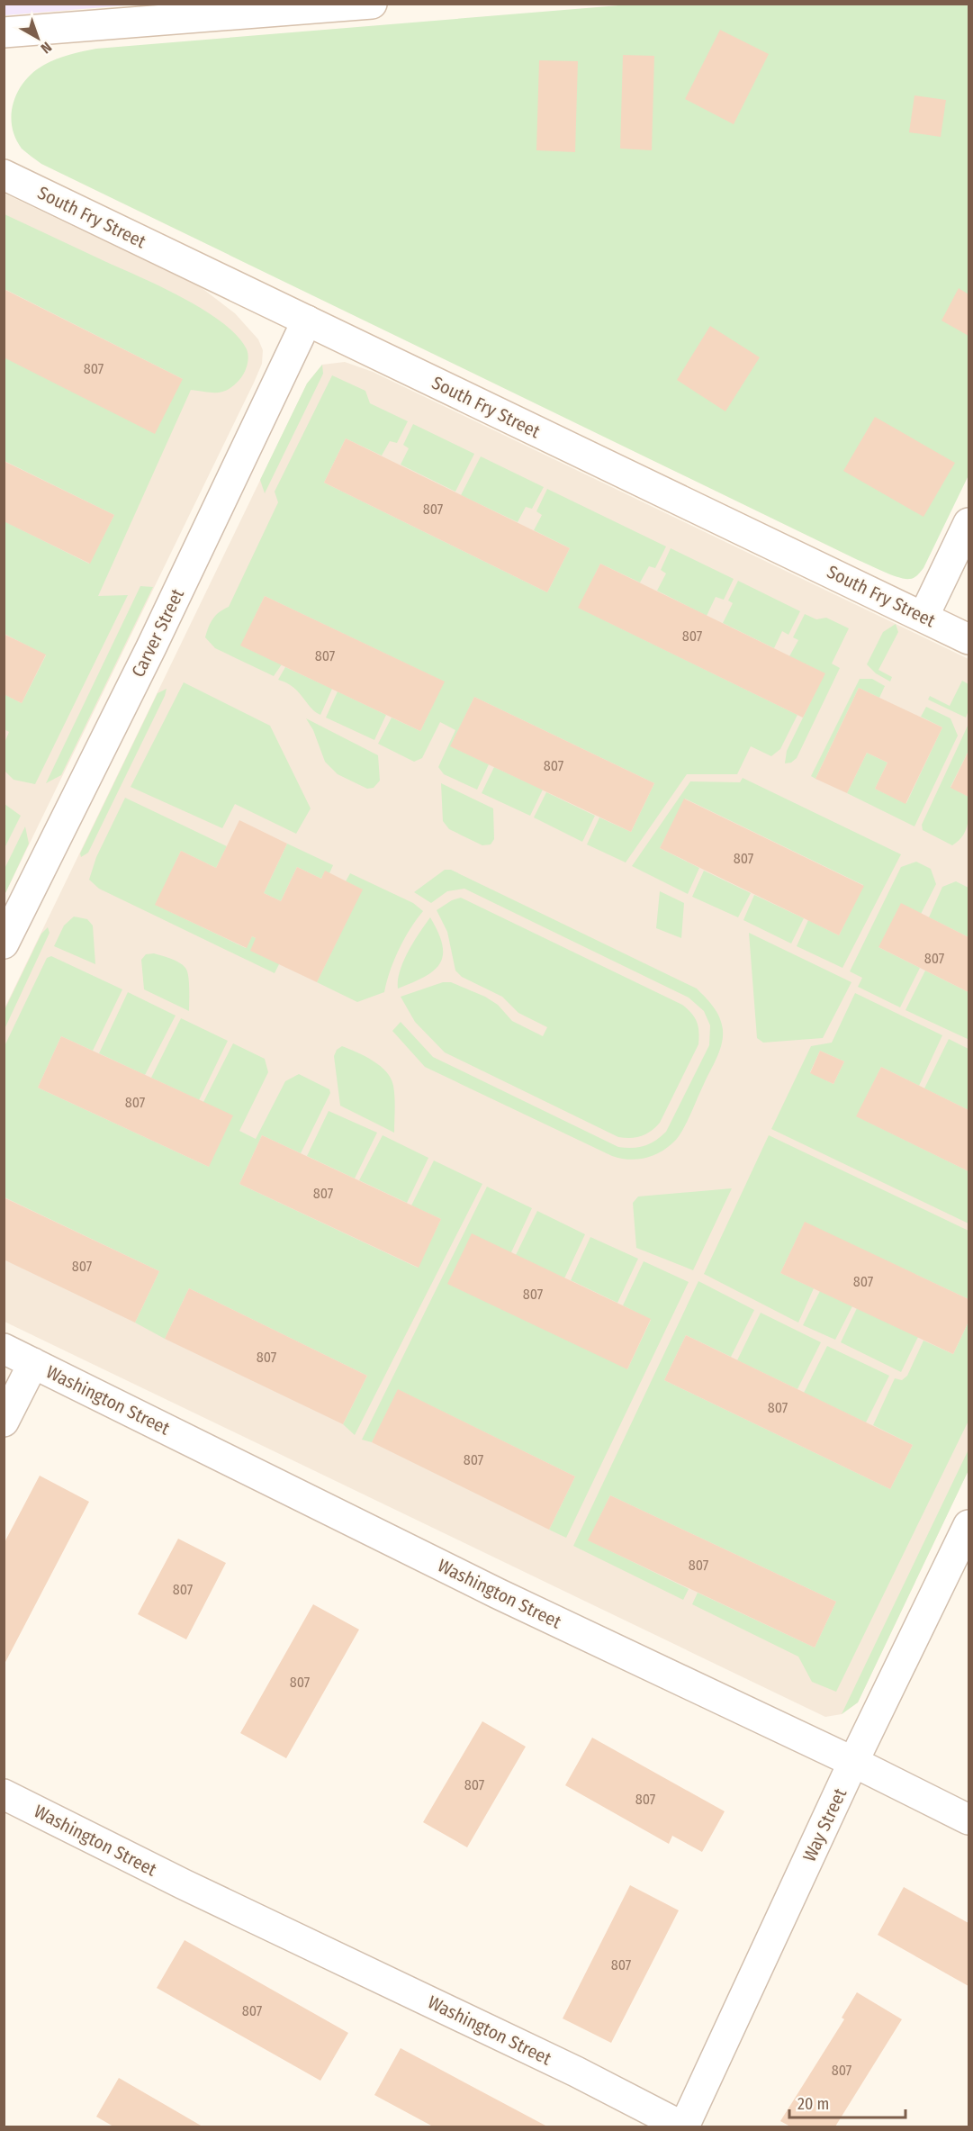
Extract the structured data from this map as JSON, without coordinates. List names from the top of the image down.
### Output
{
  "streets": {
    "street": [
      "South Fry Street",
      "Carver Street",
      "Washington Street",
      "Way Street"
    ]
  },
  "crossings": [
    ["South Fry Street", "Carver Street"],
    ["Washington Street", "Way Street"]
  ],
  "house_numbers": [
    "807",
    "807",
    "807",
    "807",
    "807",
    "807",
    "807",
    "807",
    "807",
    "807",
    "807",
    "807",
    "807",
    "807",
    "807",
    "807",
    "807",
    "807",
    "807",
    "807",
    "807",
    "807",
    "807"
  ],
  "scale_bar": "20 m",
  "north": "bottom right"
}
